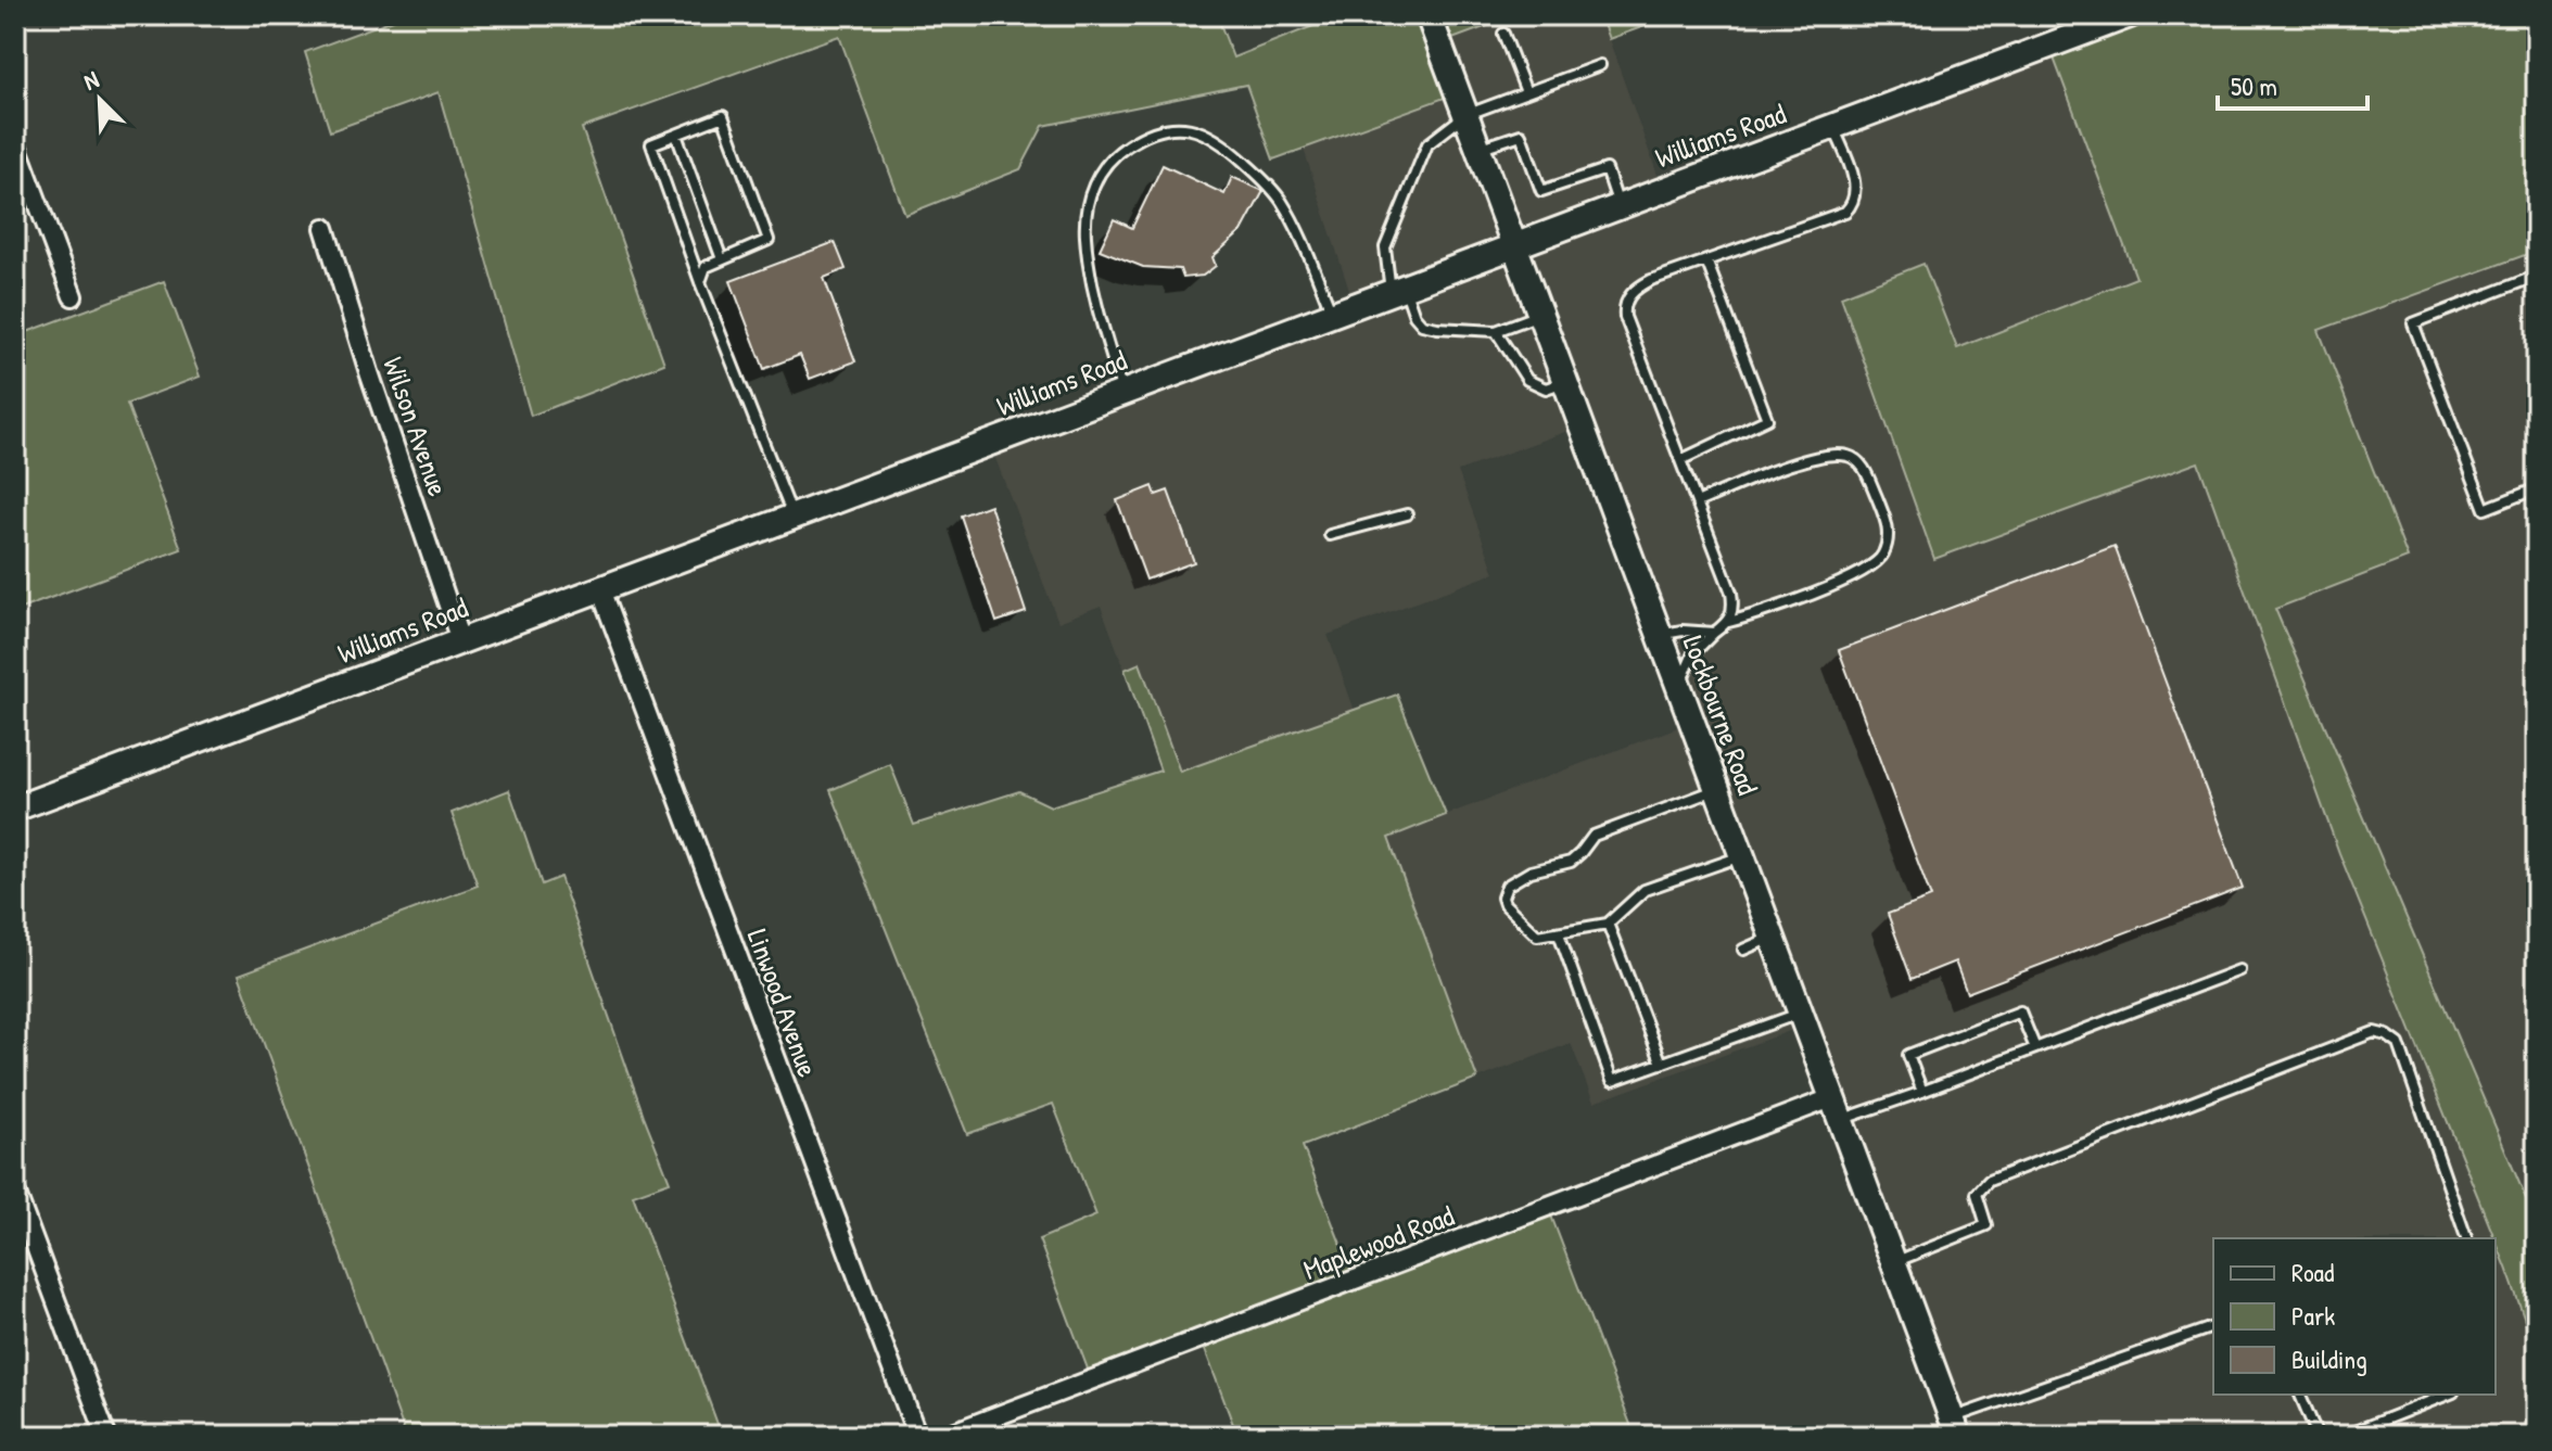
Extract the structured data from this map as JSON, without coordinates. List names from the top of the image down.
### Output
{
  "streets": {
    "main road": ["Williams Road", "Lockbourne Road"],
    "street": ["Wilson Avenue", "Linwood Avenue", "Maplewood Road"]
  },
  "crossings": [
    ["Williams Road", "Wilson Avenue"],
    ["Williams Road", "Lockbourne Road"],
    ["Williams Road", "Linwood Avenue"],
    ["Lockbourne Road", "Maplewood Road"]
  ],
  "legend": ["Road", "Park", "Building"],
  "scale_bar": "50 m",
  "north": "top left"
}
